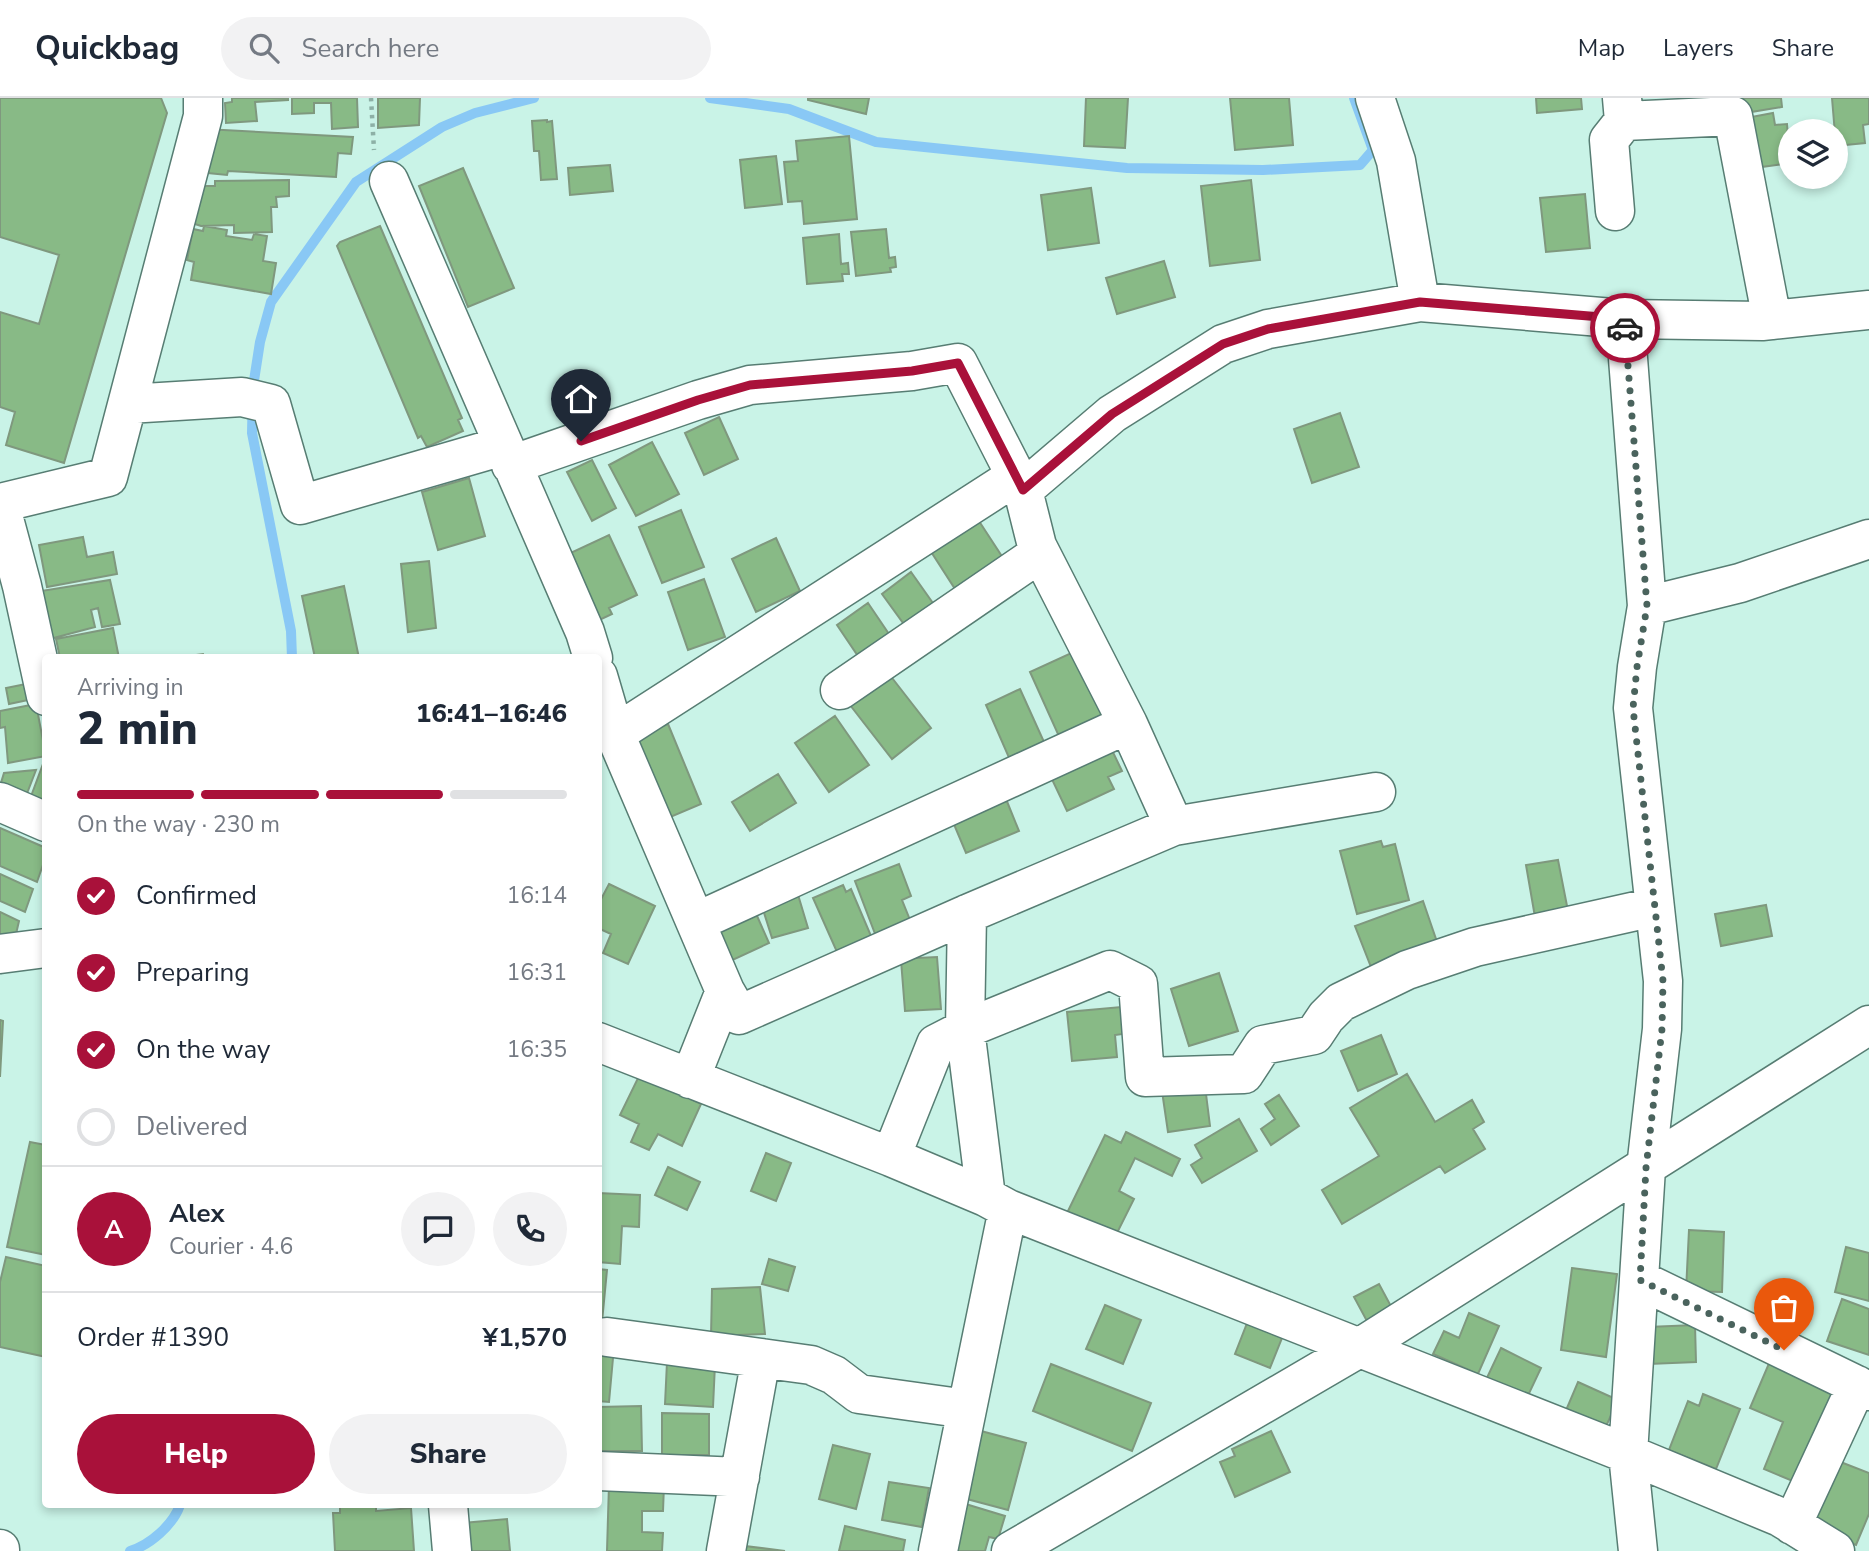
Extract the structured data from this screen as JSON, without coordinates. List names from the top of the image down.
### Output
{
  "page": {
    "header": "Quickbag",
    "search": "Search here",
    "nav": ["Map", "Layers", "Share"],
    "heading": ["2 min", "Arriving in", "16:41–16:46"],
    "panel": [
      "Alex",
      "Courier · 4.6",
      "Order #1390",
      "¥1,570"
    ],
    "bar": "On the way · 230 m",
    "list": [
      ["Confirmed", "16:14"],
      ["Preparing", "16:31"],
      ["On the way", "16:35"],
      "Delivered"
    ],
    "round": "A",
    "buttons": ["Help", "Share"]
  }
}
